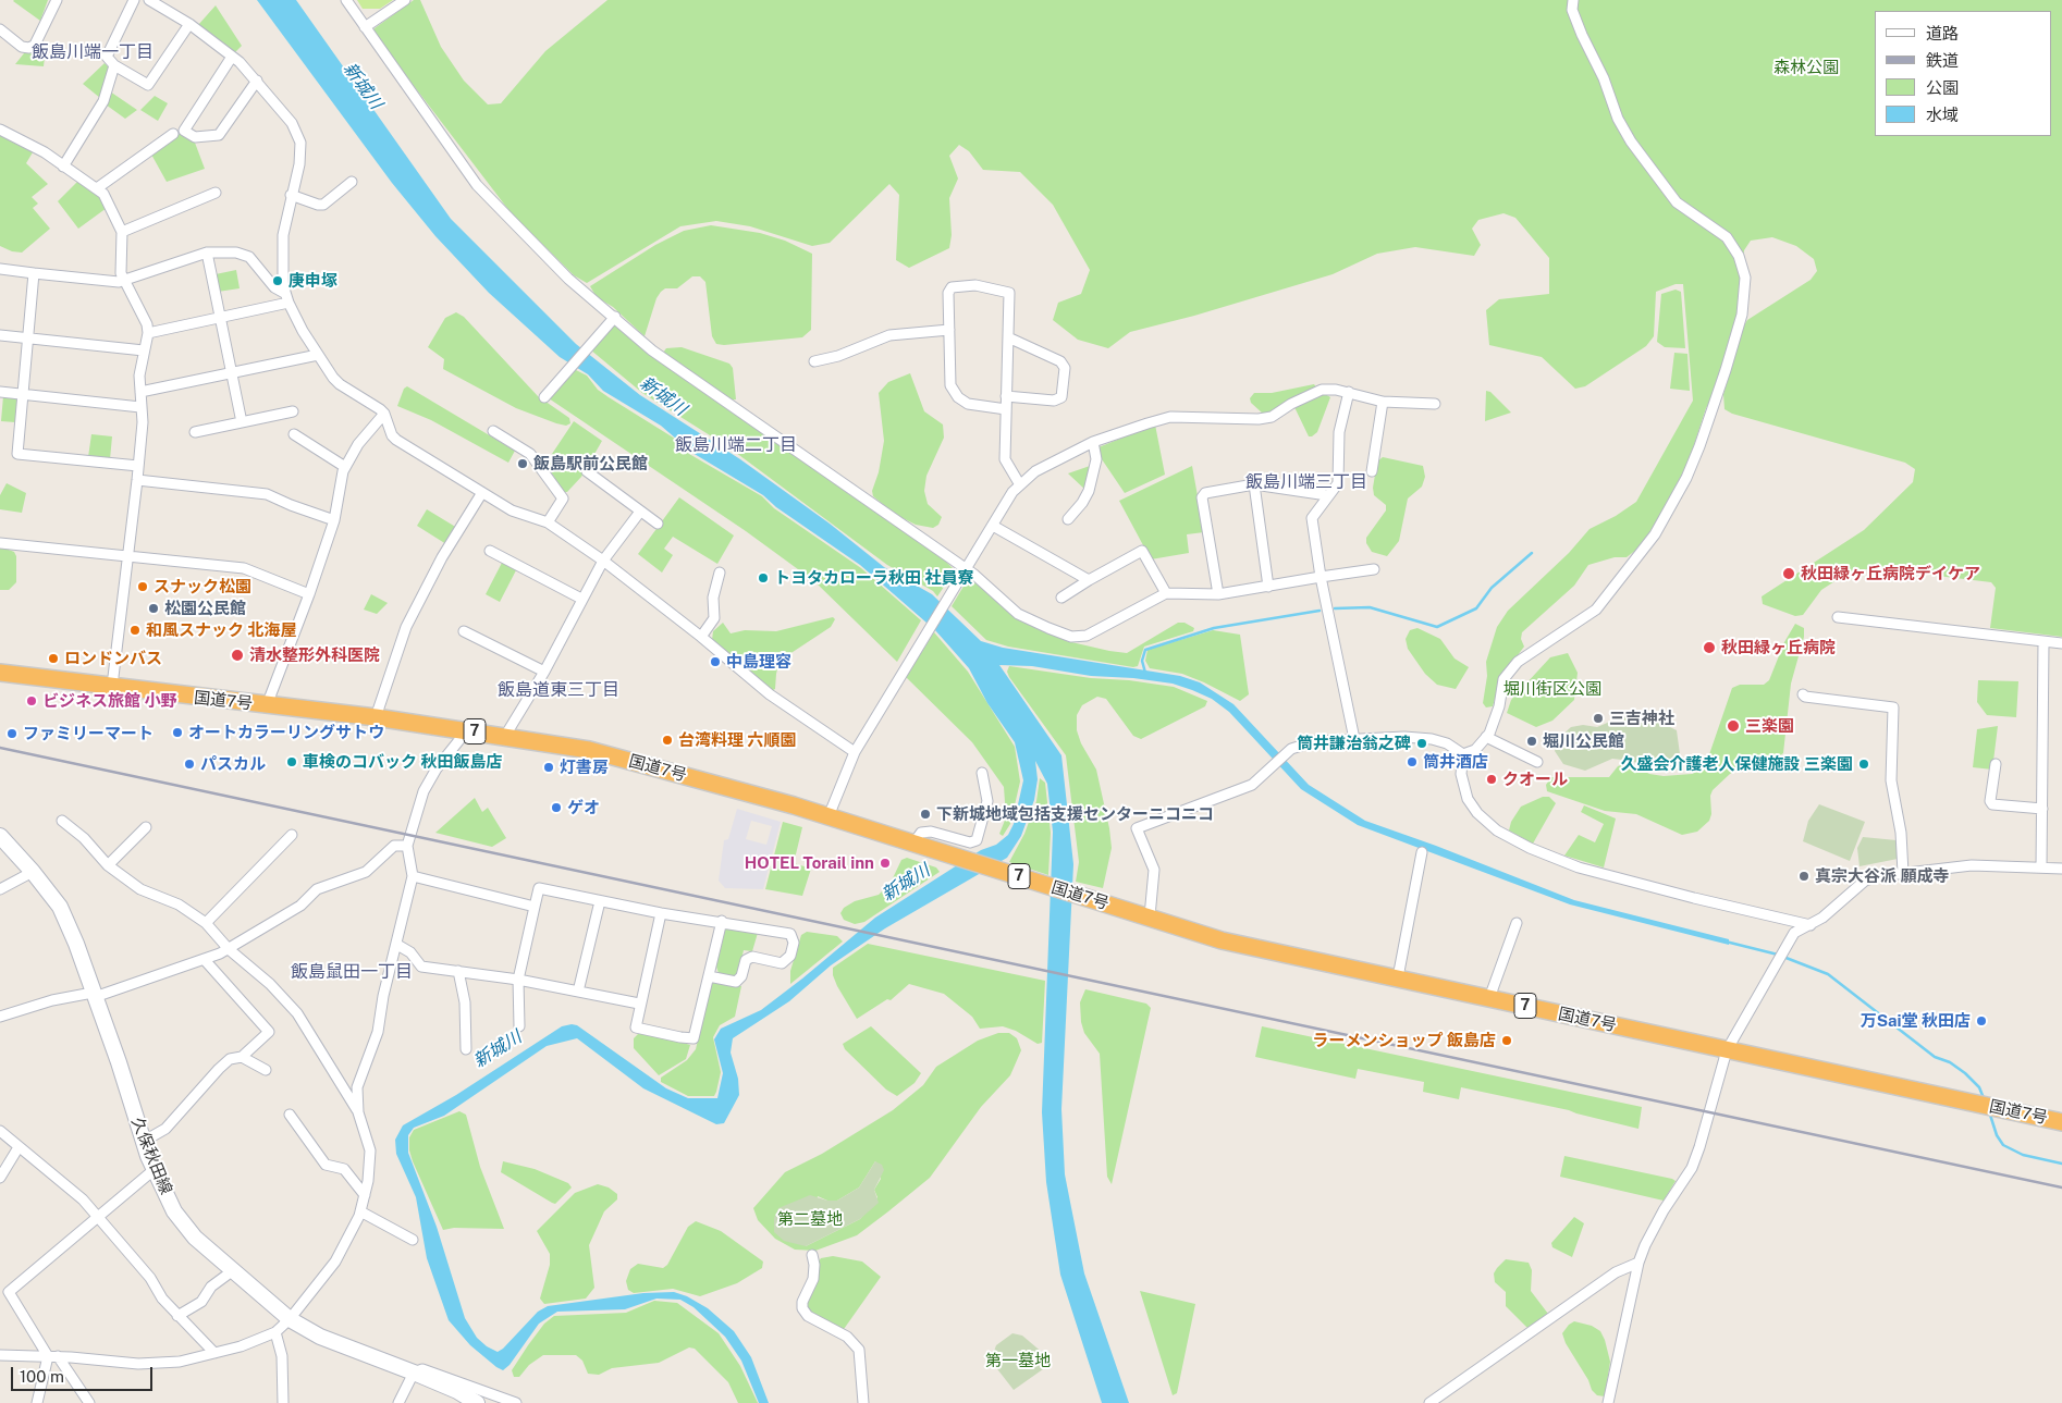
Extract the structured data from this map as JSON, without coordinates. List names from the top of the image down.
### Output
{
  "streets": {
    "highway": ["国道7号", "7"],
    "main road": ["久保秋田線"]
  },
  "districts": [
    "飯島川端一丁目",
    "飯島川端二丁目",
    "飯島川端三丁目",
    "飯島道東三丁目",
    "飯島鼠田一丁目"
  ],
  "water": ["新城川"],
  "parks": [
    "森林公園",
    "堀川街区公園",
    "第二墓地",
    "第一墓地"
  ],
  "places": [
    "庚申塚",
    "飯島駅前公民館",
    "秋田緑ヶ丘病院デイケア",
    "トヨタカローラ秋田 社員寮",
    "スナック松園",
    "松園公民館",
    "和風スナック 北海屋",
    "秋田緑ヶ丘病院",
    "清水整形外科医院",
    "ロンドンバス",
    "中島理容",
    "ビジネス旅館 小野",
    "三吉神社",
    "三楽園",
    "オートカラーリングサトウ",
    "ファミリーマート",
    "台湾料理 六順園",
    "堀川公民館",
    "筒井謙治翁之碑",
    "車検のコバック 秋田飯島店",
    "筒井酒店",
    "パスカル",
    "久盛会介護老人保健施設 三楽園",
    "灯書房",
    "クオール",
    "ゲオ",
    "下新城地域包括支援センターニコニコ",
    "HOTEL Torail inn",
    "真宗大谷派 願成寺",
    "万Sai堂 秋田店",
    "ラーメンショップ 飯島店"
  ],
  "legend": [
    "道路",
    "鉄道",
    "公園",
    "水域"
  ],
  "scale_bar": "100 m"
}
